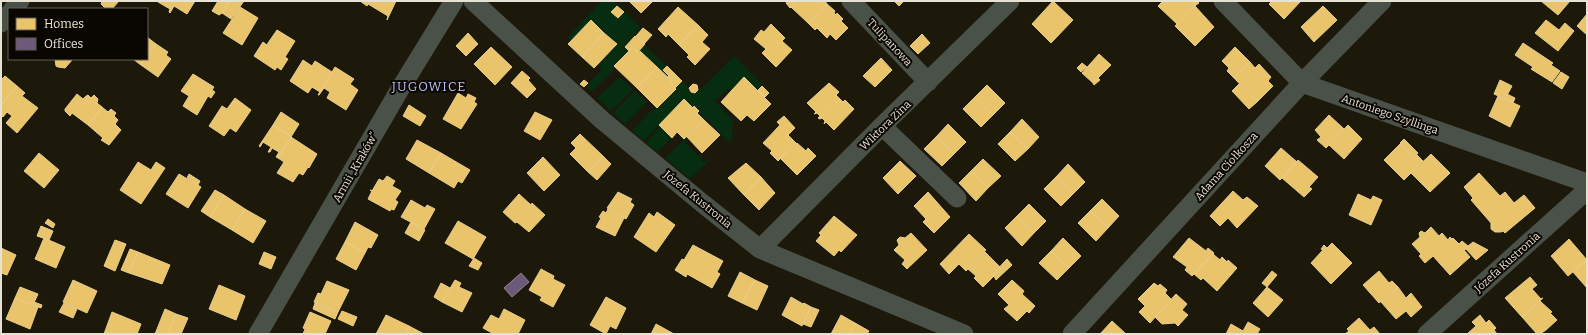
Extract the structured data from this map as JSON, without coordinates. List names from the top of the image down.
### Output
{
  "streets": {
    "street": [
      "Tulipanowa",
      "Antoniego Szyllinga",
      "Wiktora Zina",
      "Adama Ciołkosza",
      "Armii „Kraków”",
      "Józefa Kustronia"
    ]
  },
  "crossings": [
    ["Tulipanowa", "Wiktora Zina"],
    ["Antoniego Szyllinga", "Adama Ciołkosza"],
    ["Wiktora Zina", "Józefa Kustronia"]
  ],
  "districts": ["JUGOWICE"],
  "legend": ["Homes", "Offices"]
}
